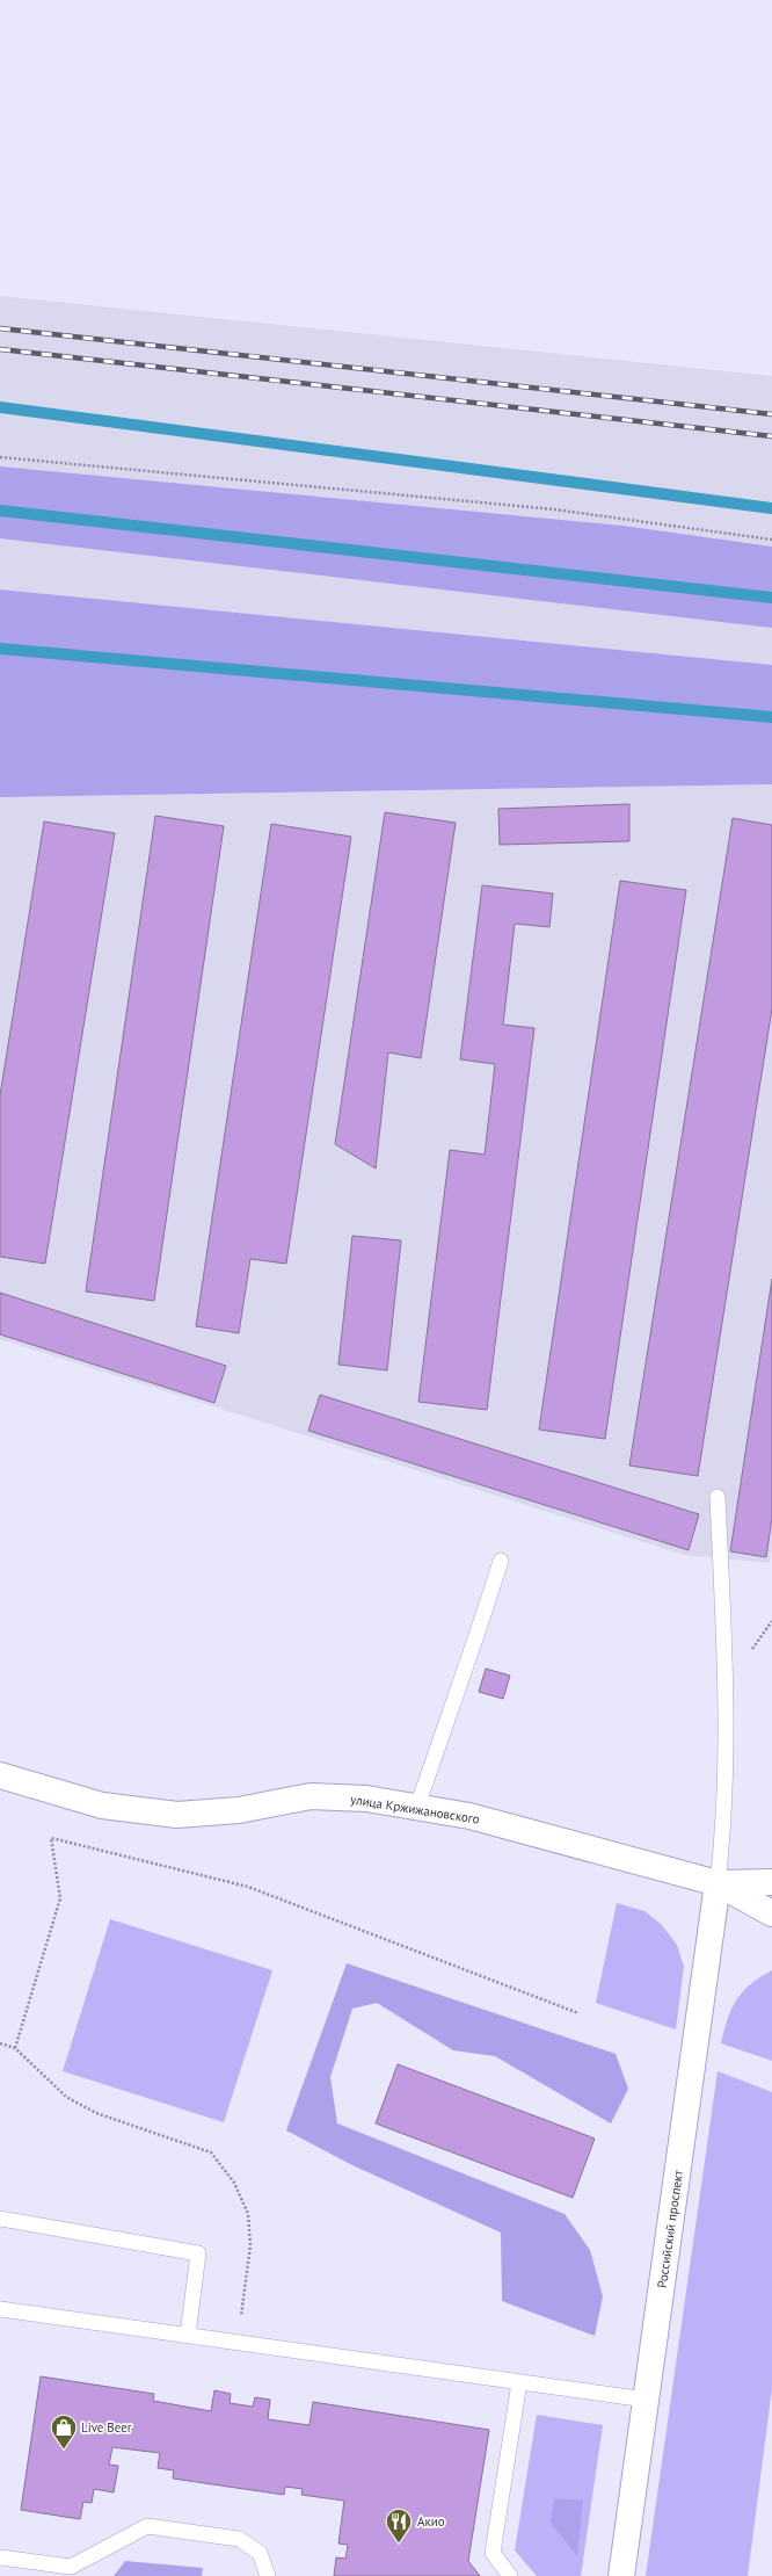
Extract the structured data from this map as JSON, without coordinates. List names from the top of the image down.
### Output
{
  "streets": {
    "street": ["улица Кржижановского", "Российский проспект"]
  },
  "crossings": [
    ["улица Кржижановского", "Российский проспект"]
  ],
  "places": {
    "shop": ["Live Beer"],
    "restaurant": ["Акио"]
  }
}
